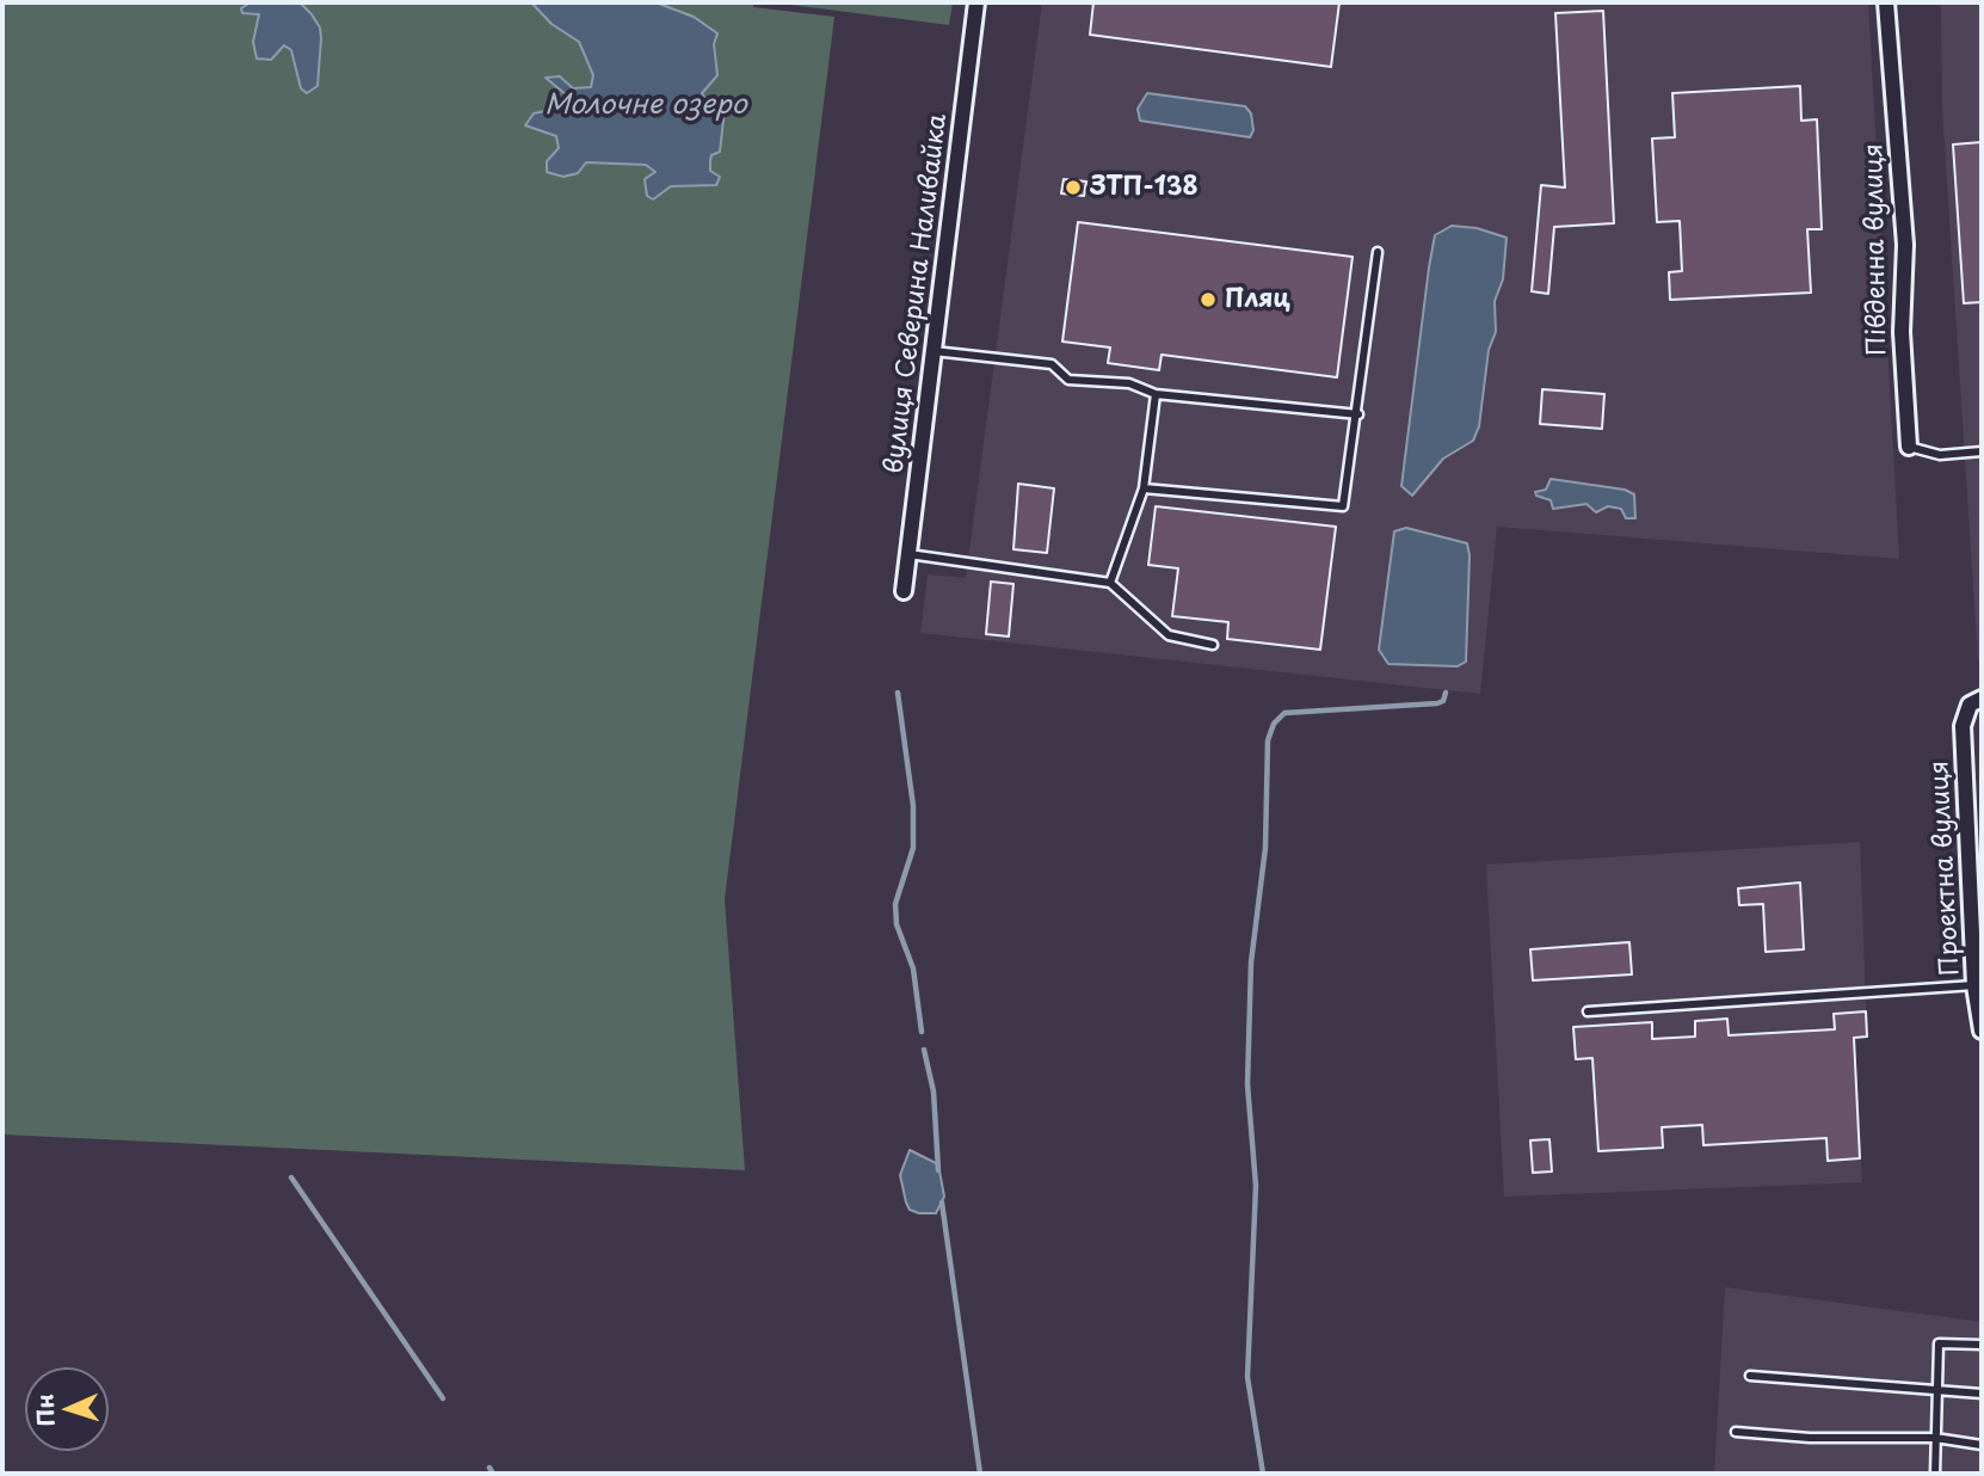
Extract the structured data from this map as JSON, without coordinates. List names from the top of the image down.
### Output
{
  "streets": {
    "street": ["Південна вулиця", "вулиця Северина Наливайка", "Проектна вулиця"]
  },
  "water": ["Молочне озеро"],
  "places": ["ЗТП-138", "Пляц"],
  "north": "left"
}
